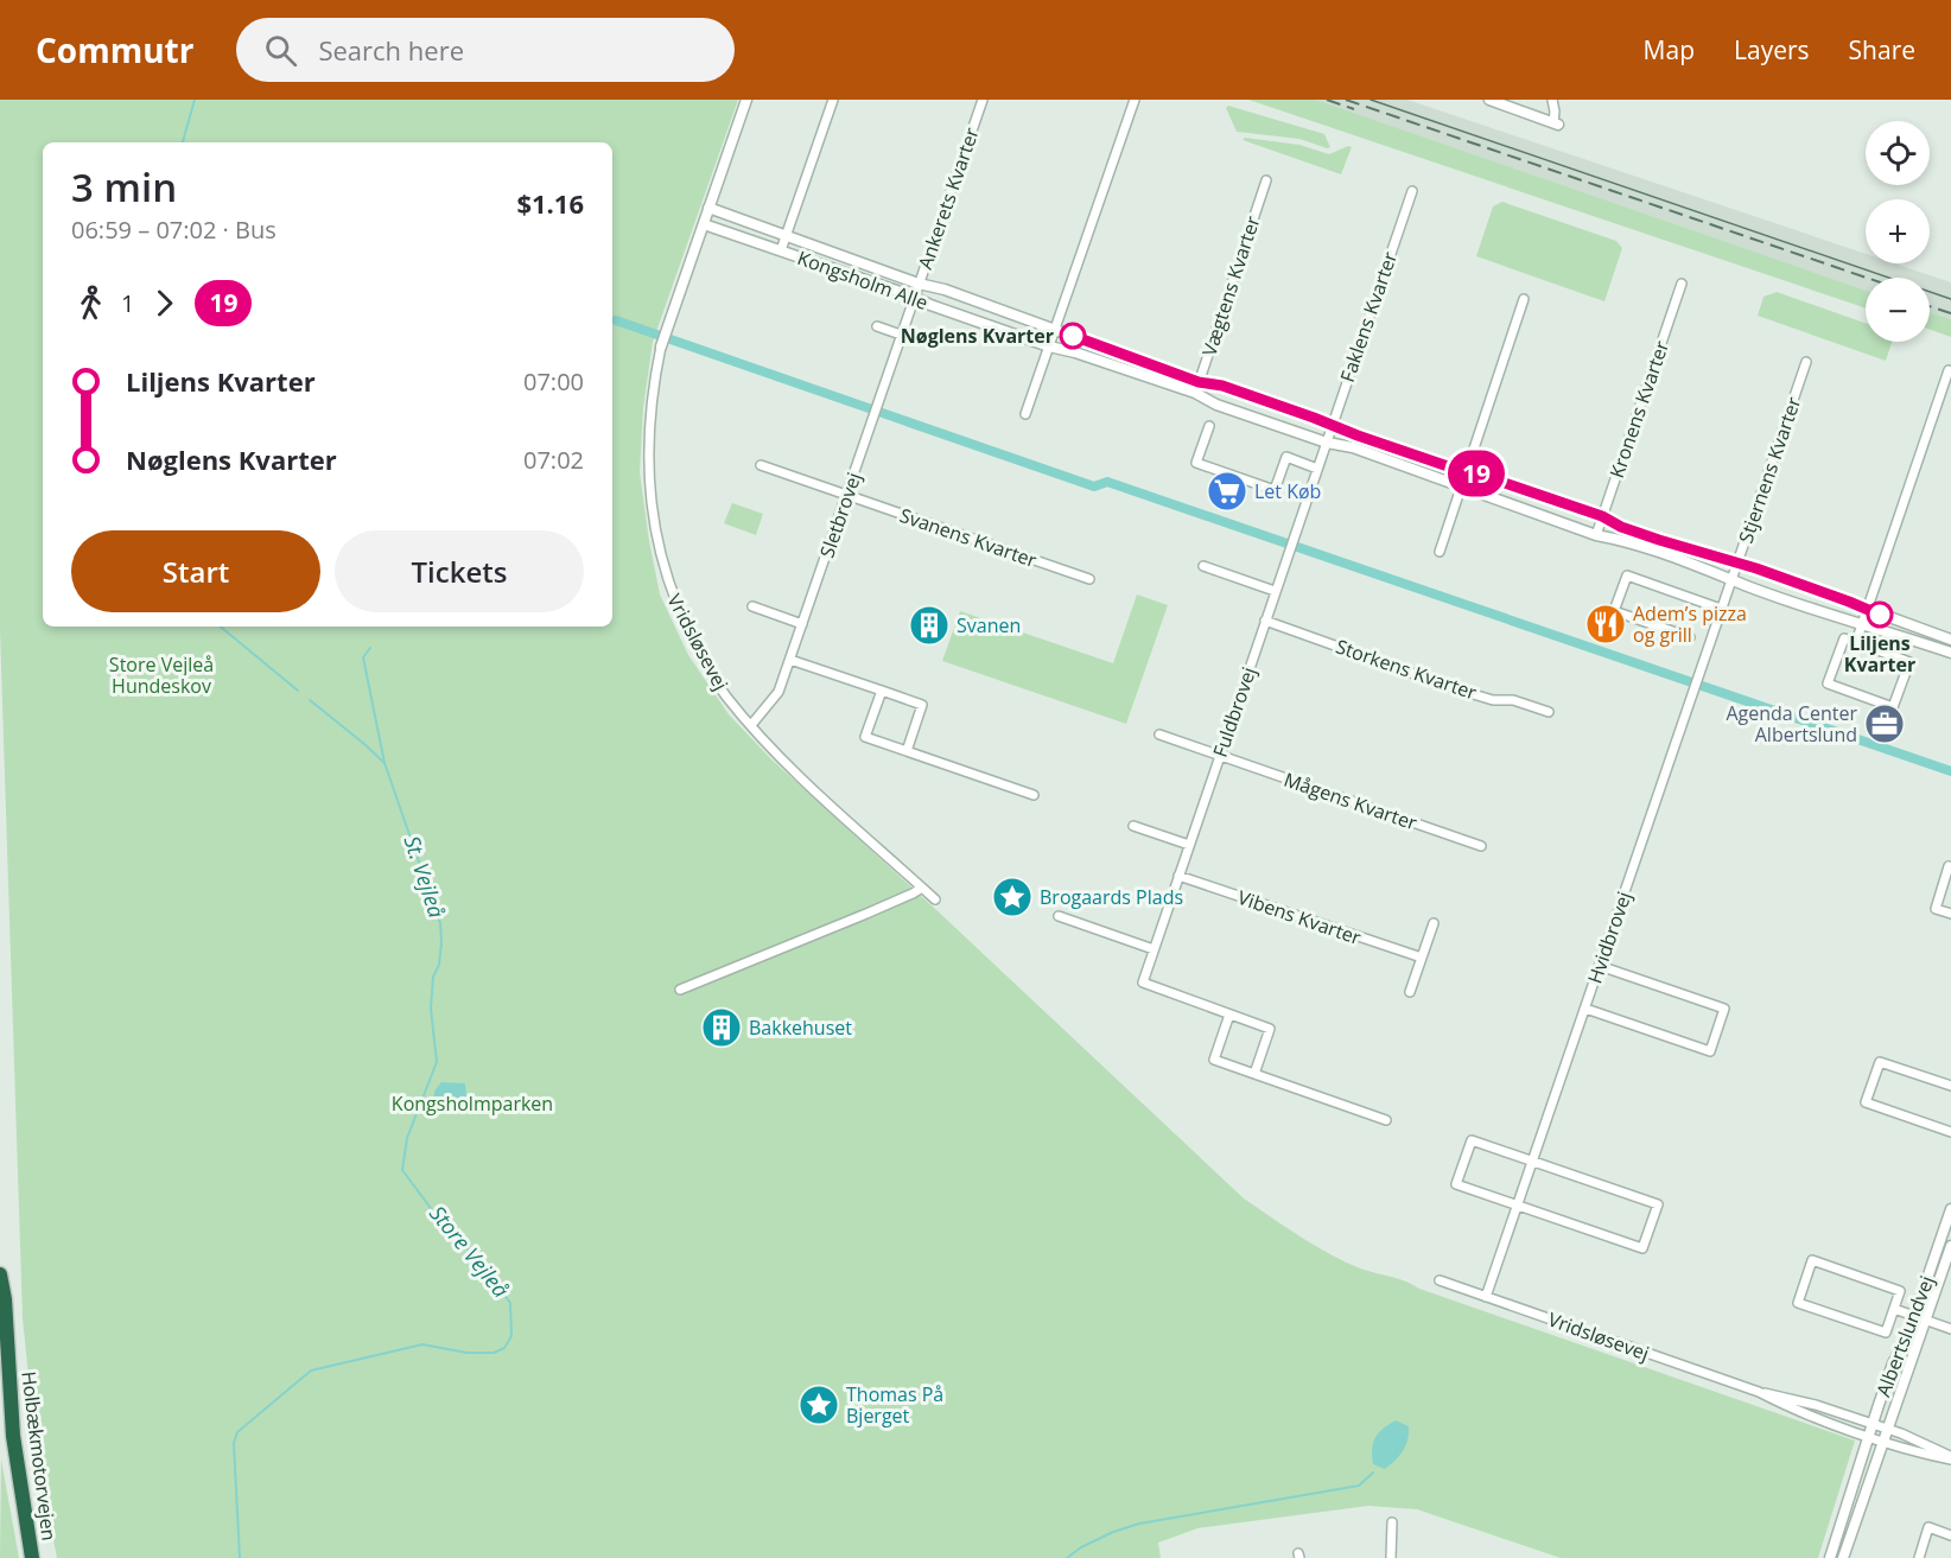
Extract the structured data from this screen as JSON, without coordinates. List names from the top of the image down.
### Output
{
  "streets": {
    "highway": ["Holbækmotorvejen"],
    "street": [
      "Ankerets Kvarter",
      "Kongsholm Alle",
      "Vægtens Kvarter",
      "Faklens Kvarter",
      "Kronens Kvarter",
      "Stjernens Kvarter",
      "Sletbrovej",
      "Svanens Kvarter",
      "Vridsløsevej",
      "Storkens Kvarter",
      "Fuldbrovej",
      "Mågens Kvarter",
      "Vibens Kvarter",
      "Hvidbrovej",
      "Albertslundvej"
    ]
  },
  "crossings": [
    ["Ankerets Kvarter", "Kongsholm Alle"],
    ["Ankerets Kvarter", "Sletbrovej"],
    ["Kongsholm Alle", "Vægtens Kvarter"],
    ["Kongsholm Alle", "Faklens Kvarter"],
    ["Kongsholm Alle", "Kronens Kvarter"],
    ["Kongsholm Alle", "Stjernens Kvarter"],
    ["Kongsholm Alle", "Sletbrovej"],
    ["Kongsholm Alle", "Vridsløsevej"],
    ["Kongsholm Alle", "Fuldbrovej"],
    ["Kongsholm Alle", "Hvidbrovej"],
    ["Faklens Kvarter", "Fuldbrovej"],
    ["Stjernens Kvarter", "Hvidbrovej"],
    ["Sletbrovej", "Svanens Kvarter"],
    ["Sletbrovej", "Vridsløsevej"],
    ["Vridsløsevej", "Hvidbrovej"],
    ["Vridsløsevej", "Albertslundvej"],
    ["Storkens Kvarter", "Fuldbrovej"],
    ["Fuldbrovej", "Mågens Kvarter"],
    ["Fuldbrovej", "Vibens Kvarter"]
  ],
  "water": ["St. Vejleå", "Store Vejleå"],
  "parks": ["Store Vejleå Hundeskov", "Kongsholmparken"],
  "places": {
    "other": ["Nøglens Kvarter", "Liljens Kvarter"],
    "supermarket": ["Let Køb"],
    "restaurant": ["Adem’s pizza og grill"],
    "building": ["Svanen", "Bakkehuset"],
    "office": ["Agenda Center Albertslund"],
    "place": ["Brogaards Plads", "Thomas På Bjerget"]
  },
  "lines": ["bus line 19"],
  "page": {
    "header": "Commutr",
    "search": "Search here",
    "nav": ["Map", "Layers", "Share"],
    "on_map": "19",
    "map_buttons": ["+", "−"],
    "heading": ["3 min", "06:59 – 07:02 · Bus", "$1.16"],
    "legs": ["1", "19"],
    "list": [
      {
        "name": "Liljens Kvarter",
        "value": "07:00"
      },
      {
        "name": "Nøglens Kvarter",
        "value": "07:02"
      }
    ],
    "buttons": ["Start", "Tickets"]
  }
}
